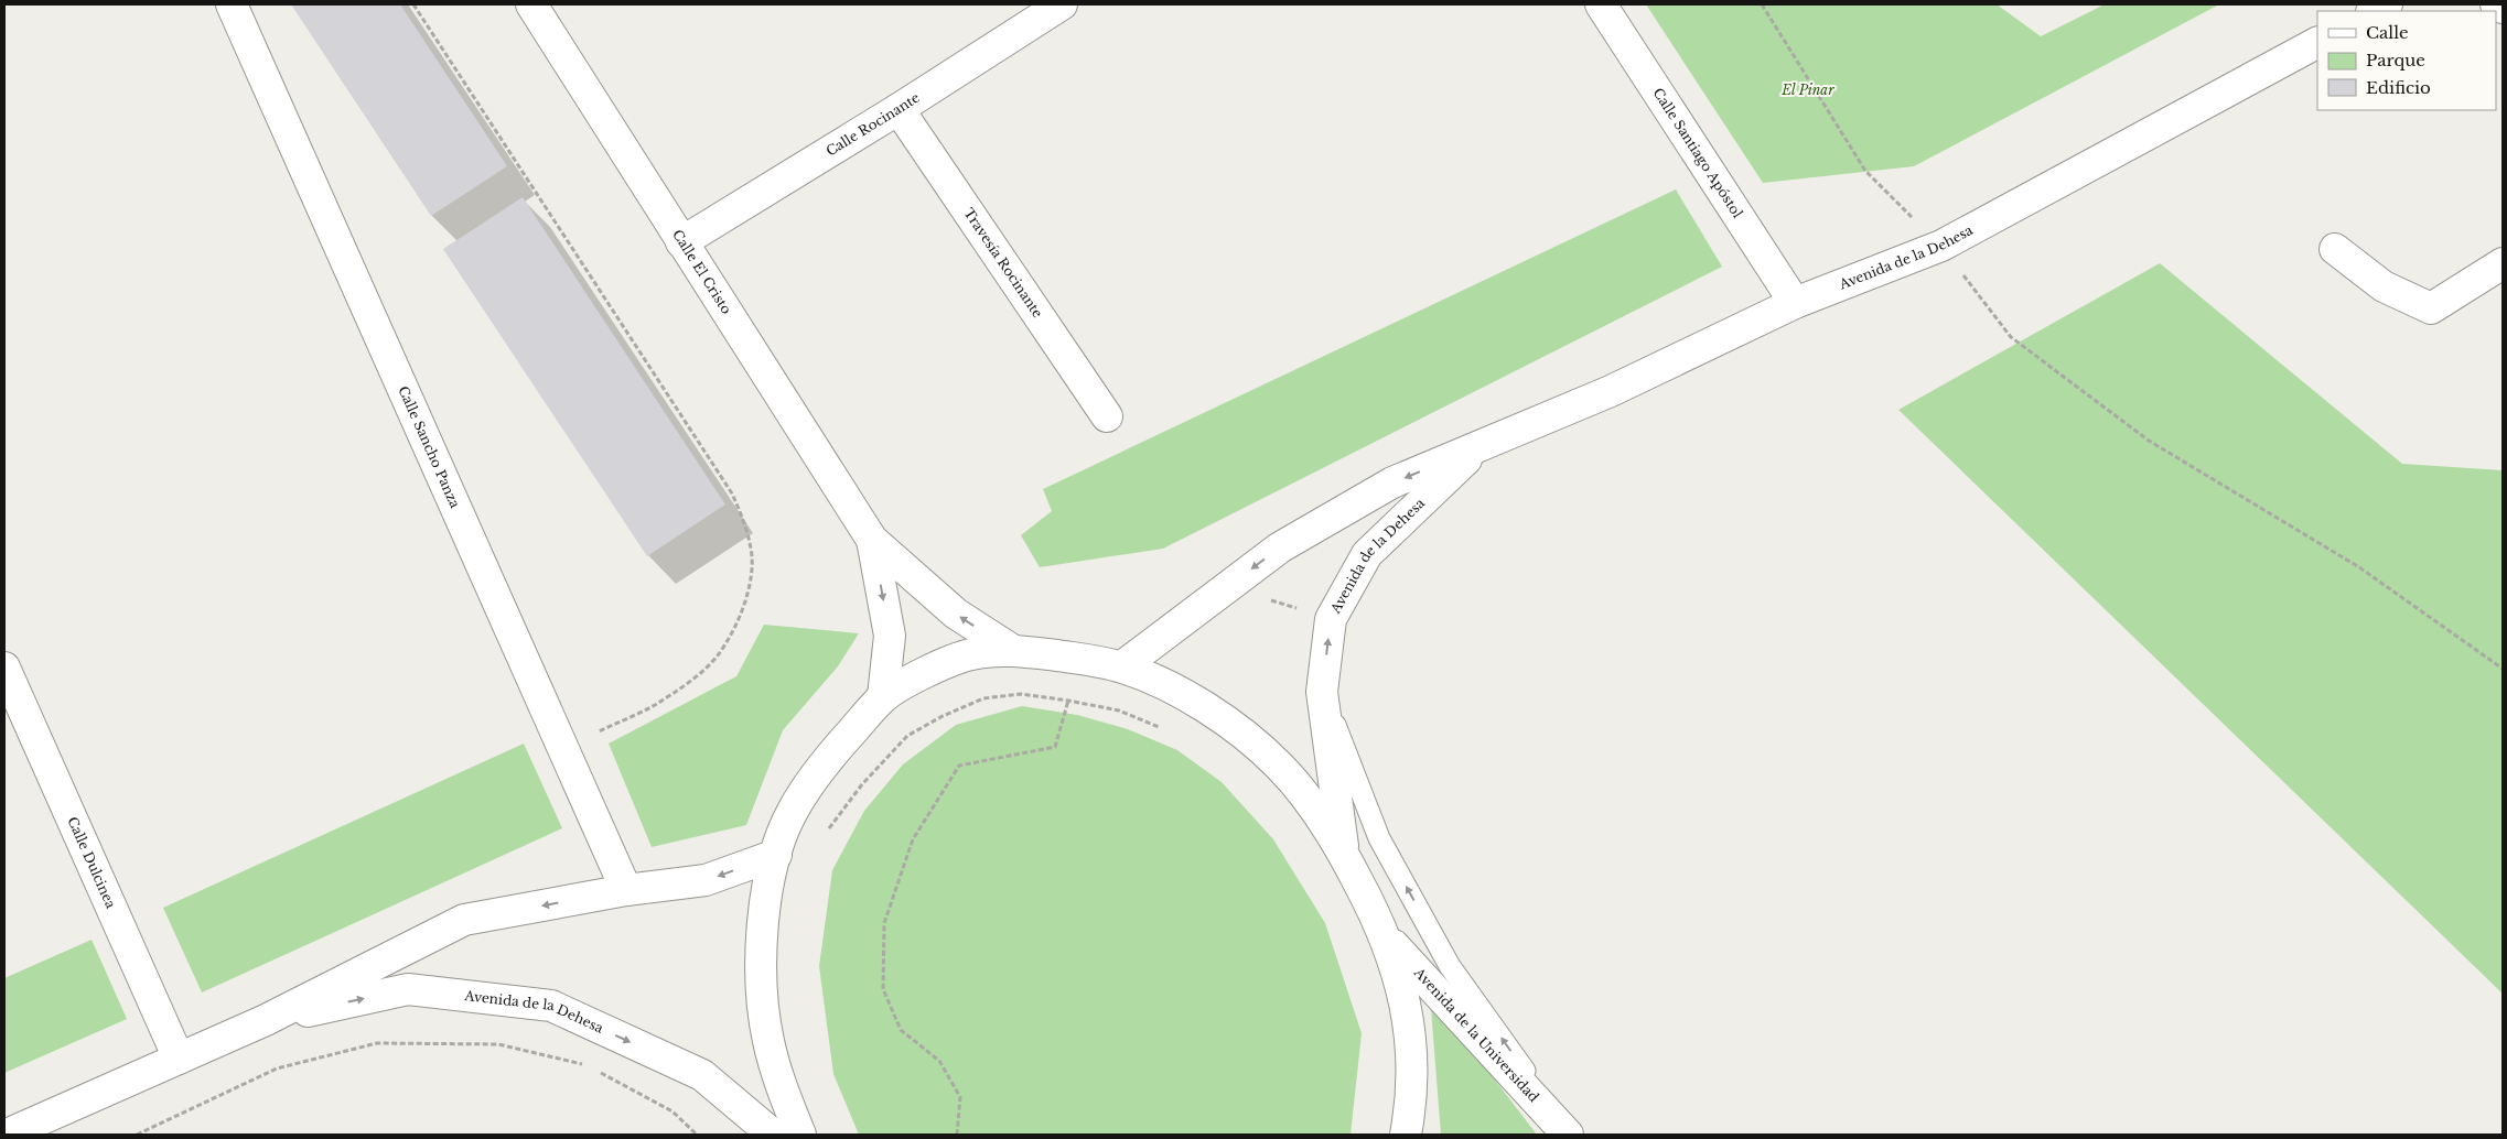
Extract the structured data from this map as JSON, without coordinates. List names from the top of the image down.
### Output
{
  "streets": {
    "street": [
      "Calle Rocinante",
      "Calle Santiago Apóstol",
      "Avenida de la Dehesa",
      "Travesía Rocinante",
      "Calle El Cristo",
      "Calle Sancho Panza",
      "Calle Dulcinea",
      "Avenida de la Universidad"
    ]
  },
  "crossings": [
    ["Calle Rocinante", "Travesía Rocinante"],
    ["Calle Rocinante", "Calle El Cristo"],
    ["Calle Santiago Apóstol", "Avenida de la Dehesa"],
    ["Avenida de la Dehesa", "Calle Sancho Panza"],
    ["Avenida de la Dehesa", "Calle Dulcinea"]
  ],
  "parks": ["El Pinar"],
  "legend": ["Calle", "Parque", "Edificio"]
}
